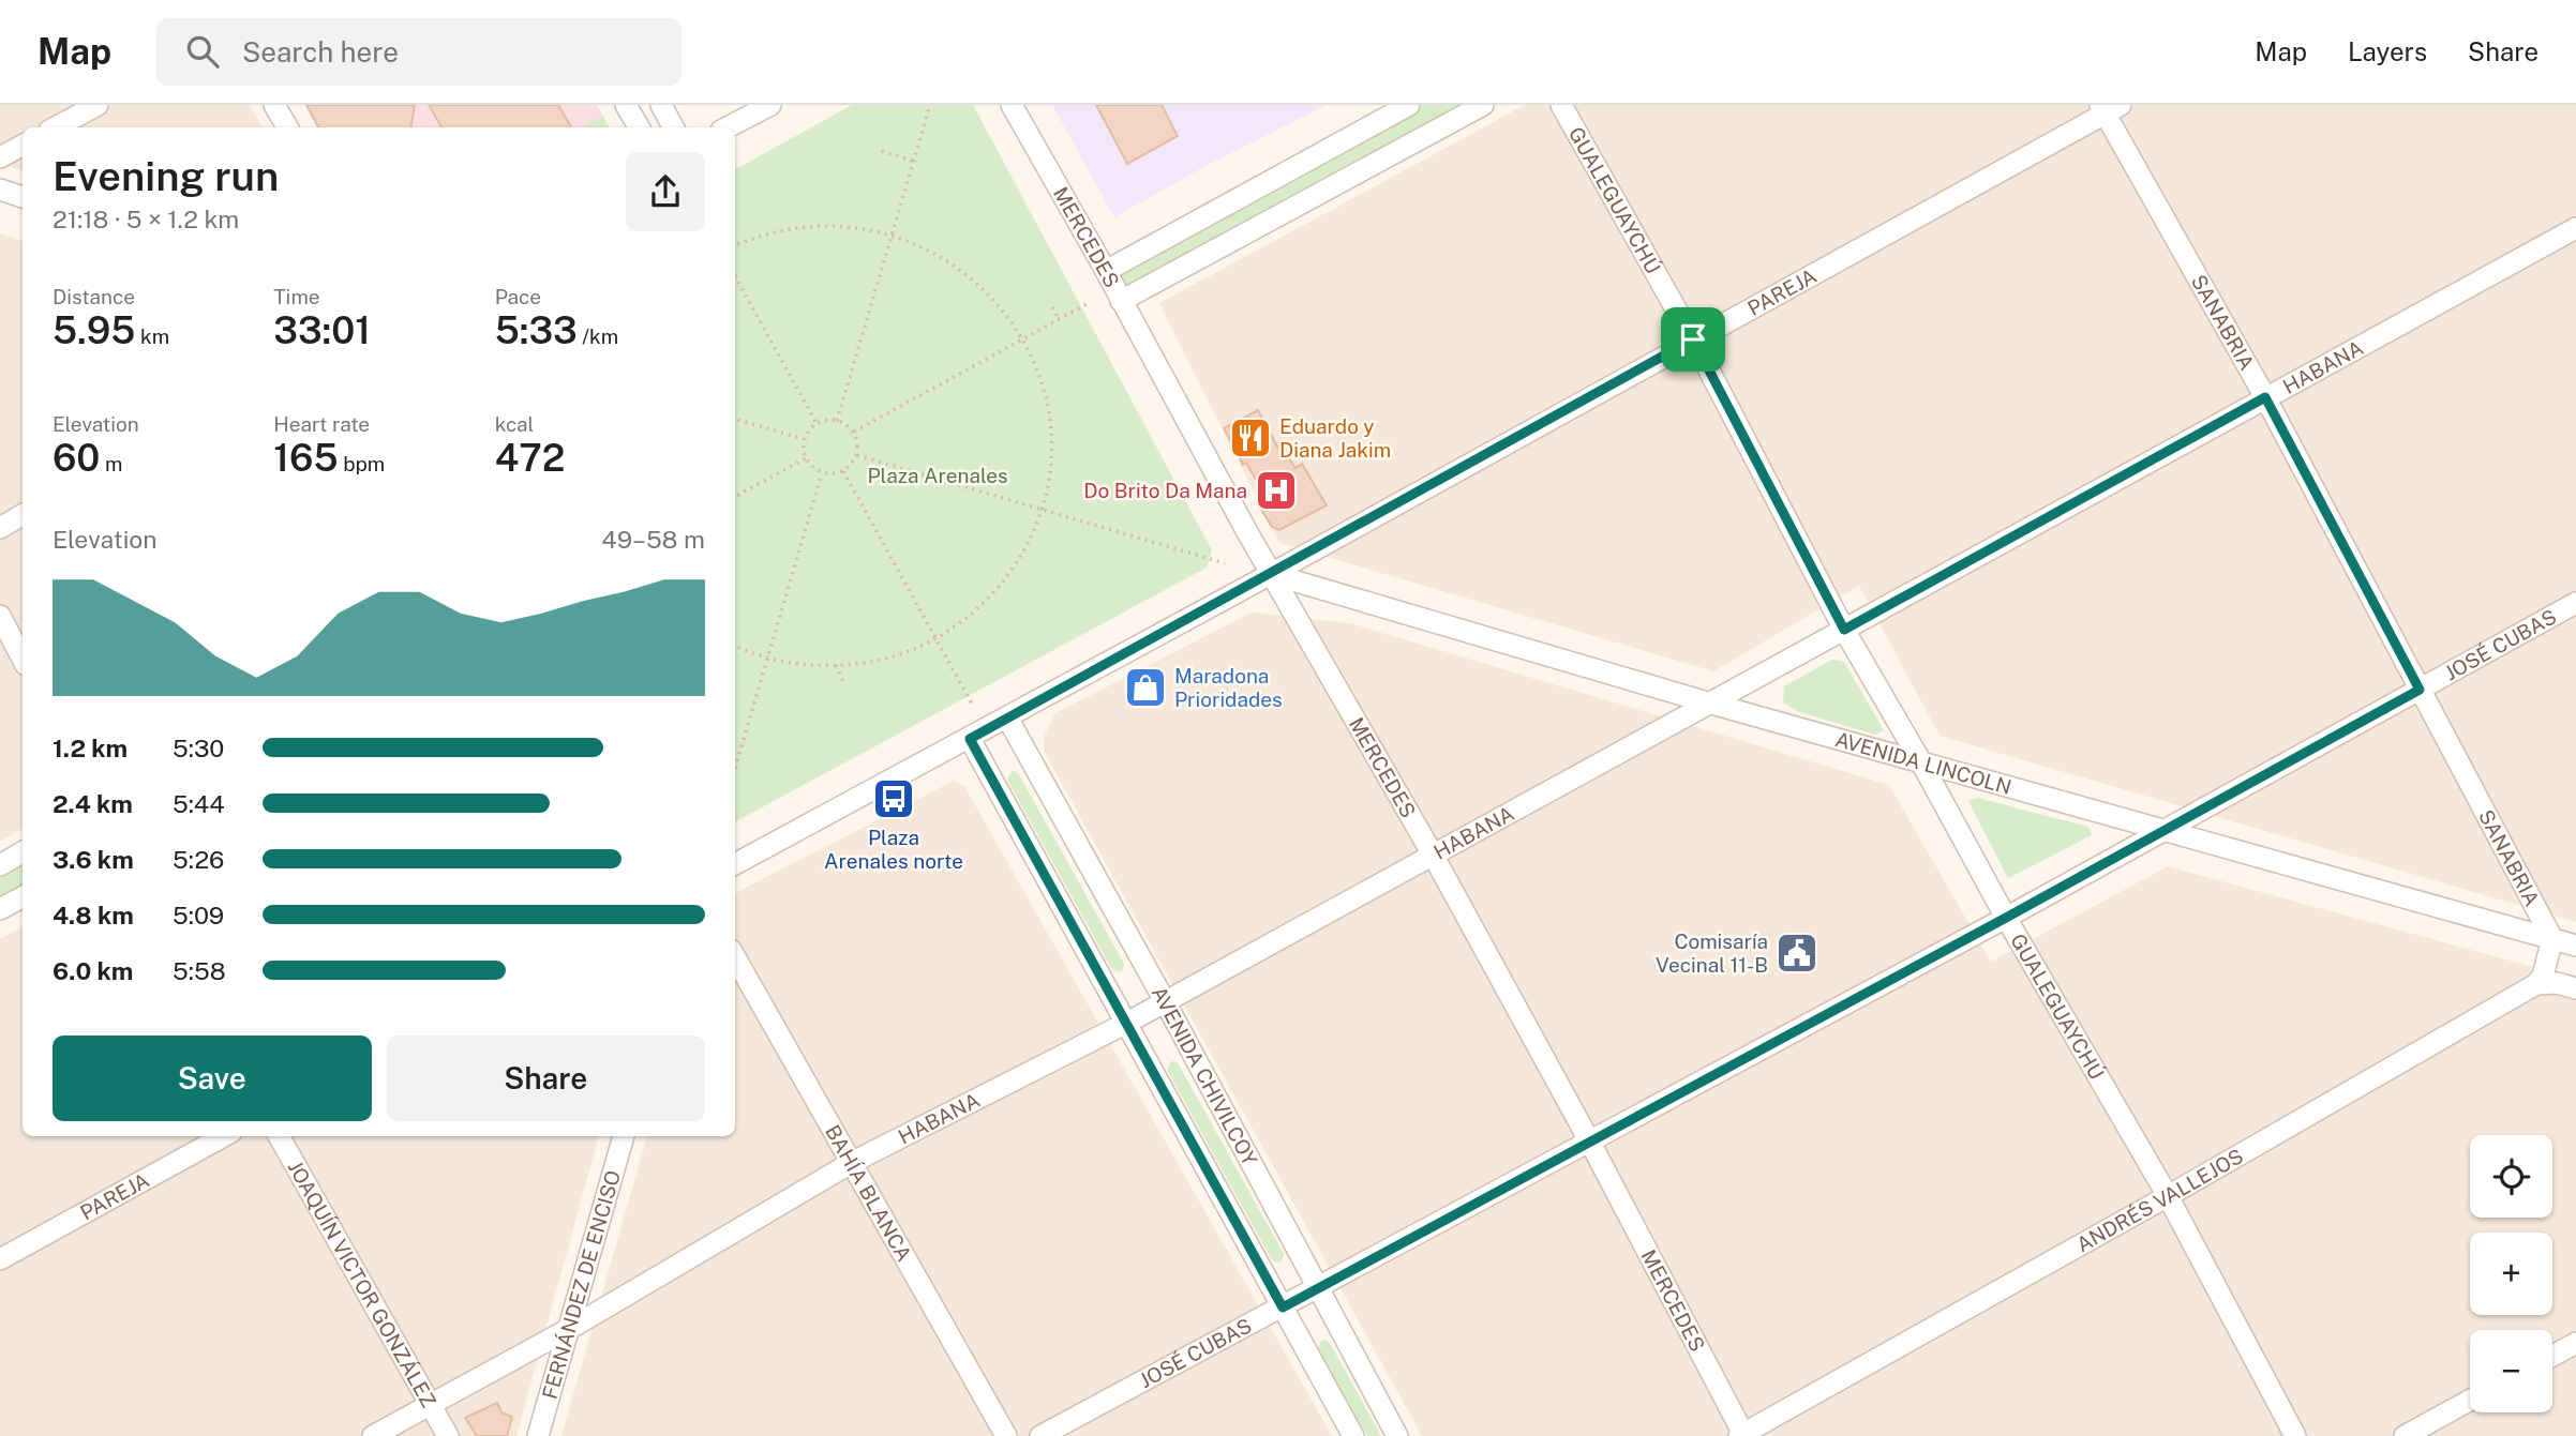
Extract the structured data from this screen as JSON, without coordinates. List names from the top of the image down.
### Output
{
  "streets": {
    "street": [
      "GUALEGUAYCHÚ",
      "MERCEDES",
      "PAREJA",
      "SANABRIA",
      "HABANA",
      "JOSÉ CUBAS",
      "AVENIDA LINCOLN",
      "AVENIDA CHIVILCOY",
      "BAHÍA BLANCA",
      "ANDRÉS VALLEJOS",
      "JOAQUÍN VICTOR GONZÁLEZ",
      "FERNÁNDEZ DE ENCISO"
    ]
  },
  "crossings": [
    ["GUALEGUAYCHÚ", "PAREJA"],
    ["GUALEGUAYCHÚ", "HABANA"],
    ["GUALEGUAYCHÚ", "JOSÉ CUBAS"],
    ["GUALEGUAYCHÚ", "AVENIDA LINCOLN"],
    ["GUALEGUAYCHÚ", "ANDRÉS VALLEJOS"],
    ["MERCEDES", "PAREJA"],
    ["MERCEDES", "HABANA"],
    ["MERCEDES", "JOSÉ CUBAS"],
    ["MERCEDES", "AVENIDA LINCOLN"],
    ["MERCEDES", "ANDRÉS VALLEJOS"],
    ["PAREJA", "SANABRIA"],
    ["PAREJA", "AVENIDA LINCOLN"],
    ["PAREJA", "AVENIDA CHIVILCOY"],
    ["SANABRIA", "HABANA"],
    ["SANABRIA", "JOSÉ CUBAS"],
    ["SANABRIA", "AVENIDA LINCOLN"],
    ["HABANA", "AVENIDA LINCOLN"],
    ["HABANA", "AVENIDA CHIVILCOY"],
    ["HABANA", "BAHÍA BLANCA"],
    ["HABANA", "JOAQUÍN VICTOR GONZÁLEZ"],
    ["HABANA", "FERNÁNDEZ DE ENCISO"],
    ["JOSÉ CUBAS", "AVENIDA LINCOLN"],
    ["JOSÉ CUBAS", "AVENIDA CHIVILCOY"]
  ],
  "parks": ["Plaza Arenales"],
  "places": {
    "restaurant": ["Eduardo y Diana Jakim"],
    "hospital": ["Do Brito Da Mana"],
    "shop": ["Maradona Prioridades"],
    "bus stop": ["Plaza Arenales norte"],
    "public building": ["Comisaría Vecinal 11-B"]
  },
  "page": {
    "header": "Map",
    "search": "Search here",
    "nav": ["Map", "Layers", "Share"],
    "heading": ["Evening run", "21:18 · 5 × 1.2 km"],
    "stats": [
      ["Distance", "5.95 km"],
      ["Time", "33:01"],
      ["Pace", "5:33 /km"],
      ["Elevation", "60 m"],
      ["Heart rate", "165 bpm"],
      ["kcal", "472"]
    ],
    "chart": ["Elevation", "49–58 m"],
    "list": [
      {
        "name": "1.2 km",
        "note": "5:30"
      },
      {
        "name": "2.4 km",
        "note": "5:44"
      },
      {
        "name": "3.6 km",
        "note": "5:26"
      },
      {
        "name": "4.8 km",
        "note": "5:09"
      },
      {
        "name": "6.0 km",
        "note": "5:58"
      }
    ],
    "buttons": ["Save", "Share"],
    "map_buttons": ["+", "−"]
  }
}
